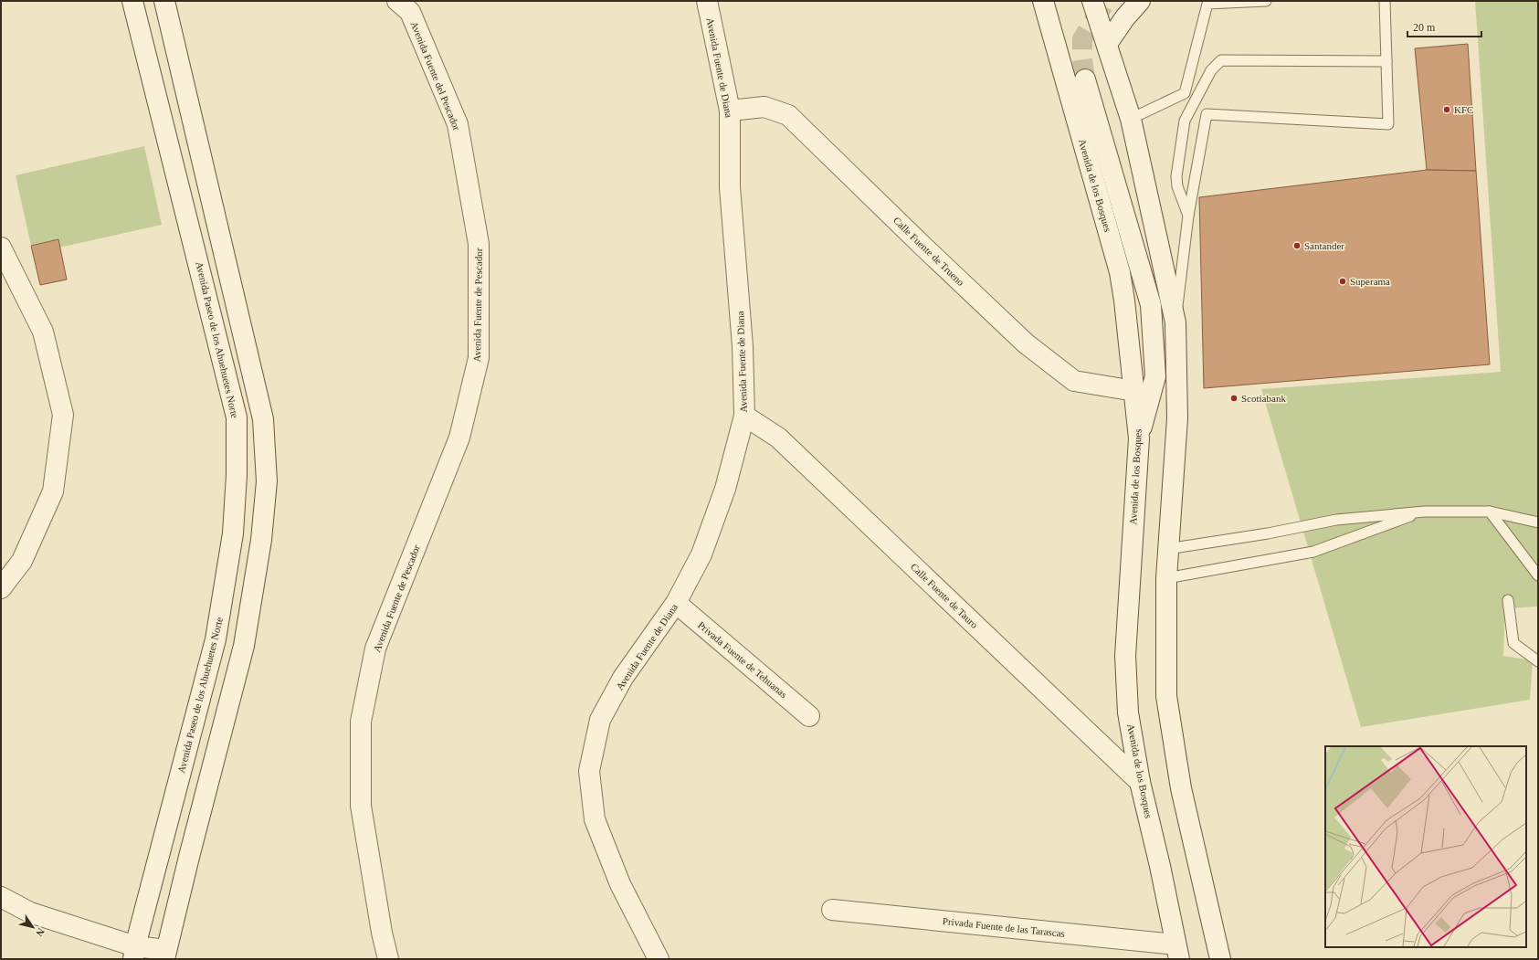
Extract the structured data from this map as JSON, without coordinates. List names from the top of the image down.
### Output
{
  "streets": {
    "street": [
      "Avenida Fuente de Diana",
      "Avenida Fuente del Pescador",
      "Avenida de los Bosques",
      "Calle Fuente de Trueno",
      "Avenida Fuente de Pescador",
      "Avenida Paseo de los Ahuehuetes Norte",
      "Calle Fuente de Tauro",
      "Privada Fuente de Tehuanas",
      "Privada Fuente de las Tarascas"
    ]
  },
  "crossings": [
    ["Avenida Fuente de Diana", "Calle Fuente de Trueno"],
    ["Avenida Fuente de Diana", "Calle Fuente de Tauro"],
    ["Avenida Fuente de Diana", "Privada Fuente de Tehuanas"],
    ["Avenida Fuente del Pescador", "Avenida Fuente de Pescador"],
    ["Avenida de los Bosques", "Calle Fuente de Trueno"],
    ["Avenida de los Bosques", "Calle Fuente de Tauro"],
    ["Avenida de los Bosques", "Privada Fuente de las Tarascas"]
  ],
  "places": [
    "KFC",
    "Santander",
    "Superama",
    "Scotiabank"
  ],
  "scale_bar": "20 m",
  "north": "bottom right"
}
